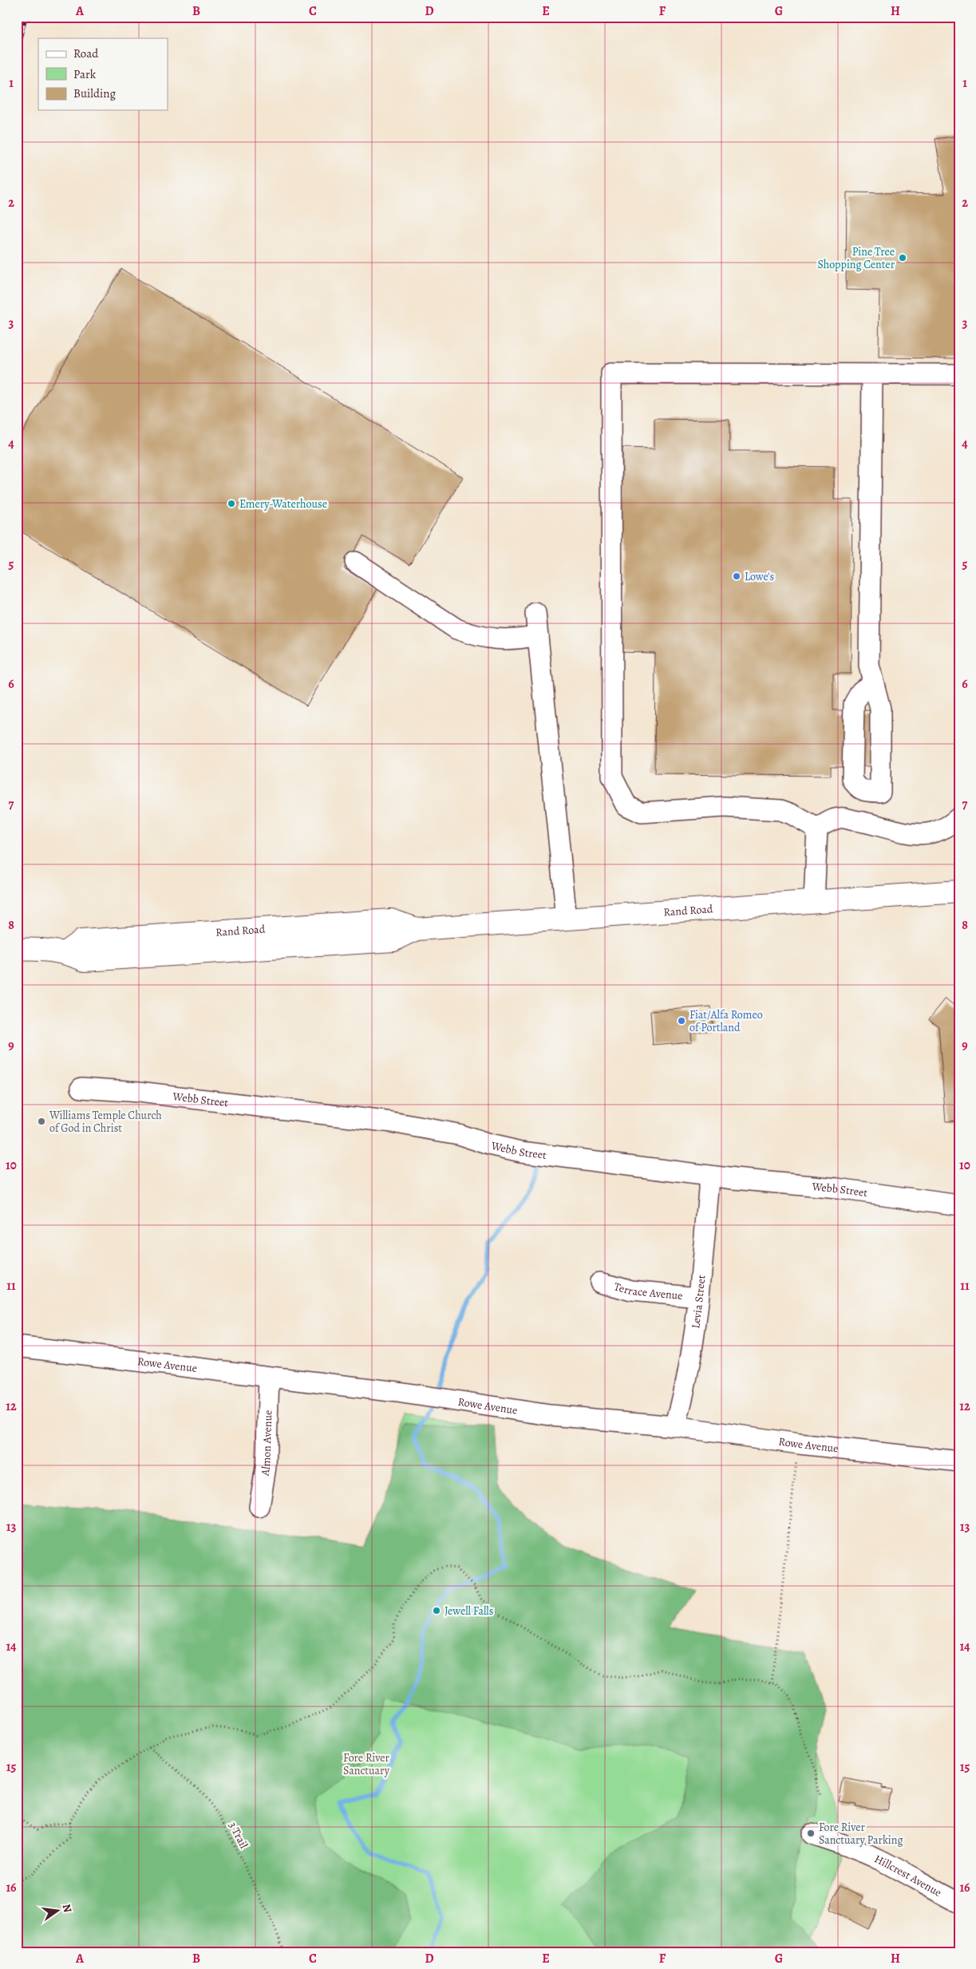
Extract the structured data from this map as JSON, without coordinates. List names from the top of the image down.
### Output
{
  "streets": {
    "main road": ["Rand Road"],
    "street": [
      "Webb Street",
      "Terrace Avenue",
      "Levia Street",
      "Rowe Avenue",
      "Almon Avenue",
      "Hillcrest Avenue"
    ],
    "path": ["3 Trail"]
  },
  "crossings": [
    ["Webb Street", "Levia Street"],
    ["Terrace Avenue", "Levia Street"],
    ["Levia Street", "Rowe Avenue"],
    ["Rowe Avenue", "Almon Avenue"]
  ],
  "parks": ["Fore River Sanctuary"],
  "places": [
    "Pine Tree Shopping Center",
    "Emery-Waterhouse",
    "Lowe's",
    "Fiat/Alfa Romeo of Portland",
    "Williams Temple Church of God in Christ",
    "Jewell Falls",
    "Fore River Sanctuary Parking"
  ],
  "legend": ["Road", "Park", "Building"],
  "north": "right",
  "grid": {
    "columns": [
      "A",
      "B",
      "C",
      "D",
      "E",
      "F",
      "G",
      "H"
    ],
    "rows": [
      "1",
      "2",
      "3",
      "4",
      "5",
      "6",
      "7",
      "8",
      "9",
      "10",
      "11",
      "12",
      "13",
      "14",
      "15",
      "16"
    ]
  }
}
